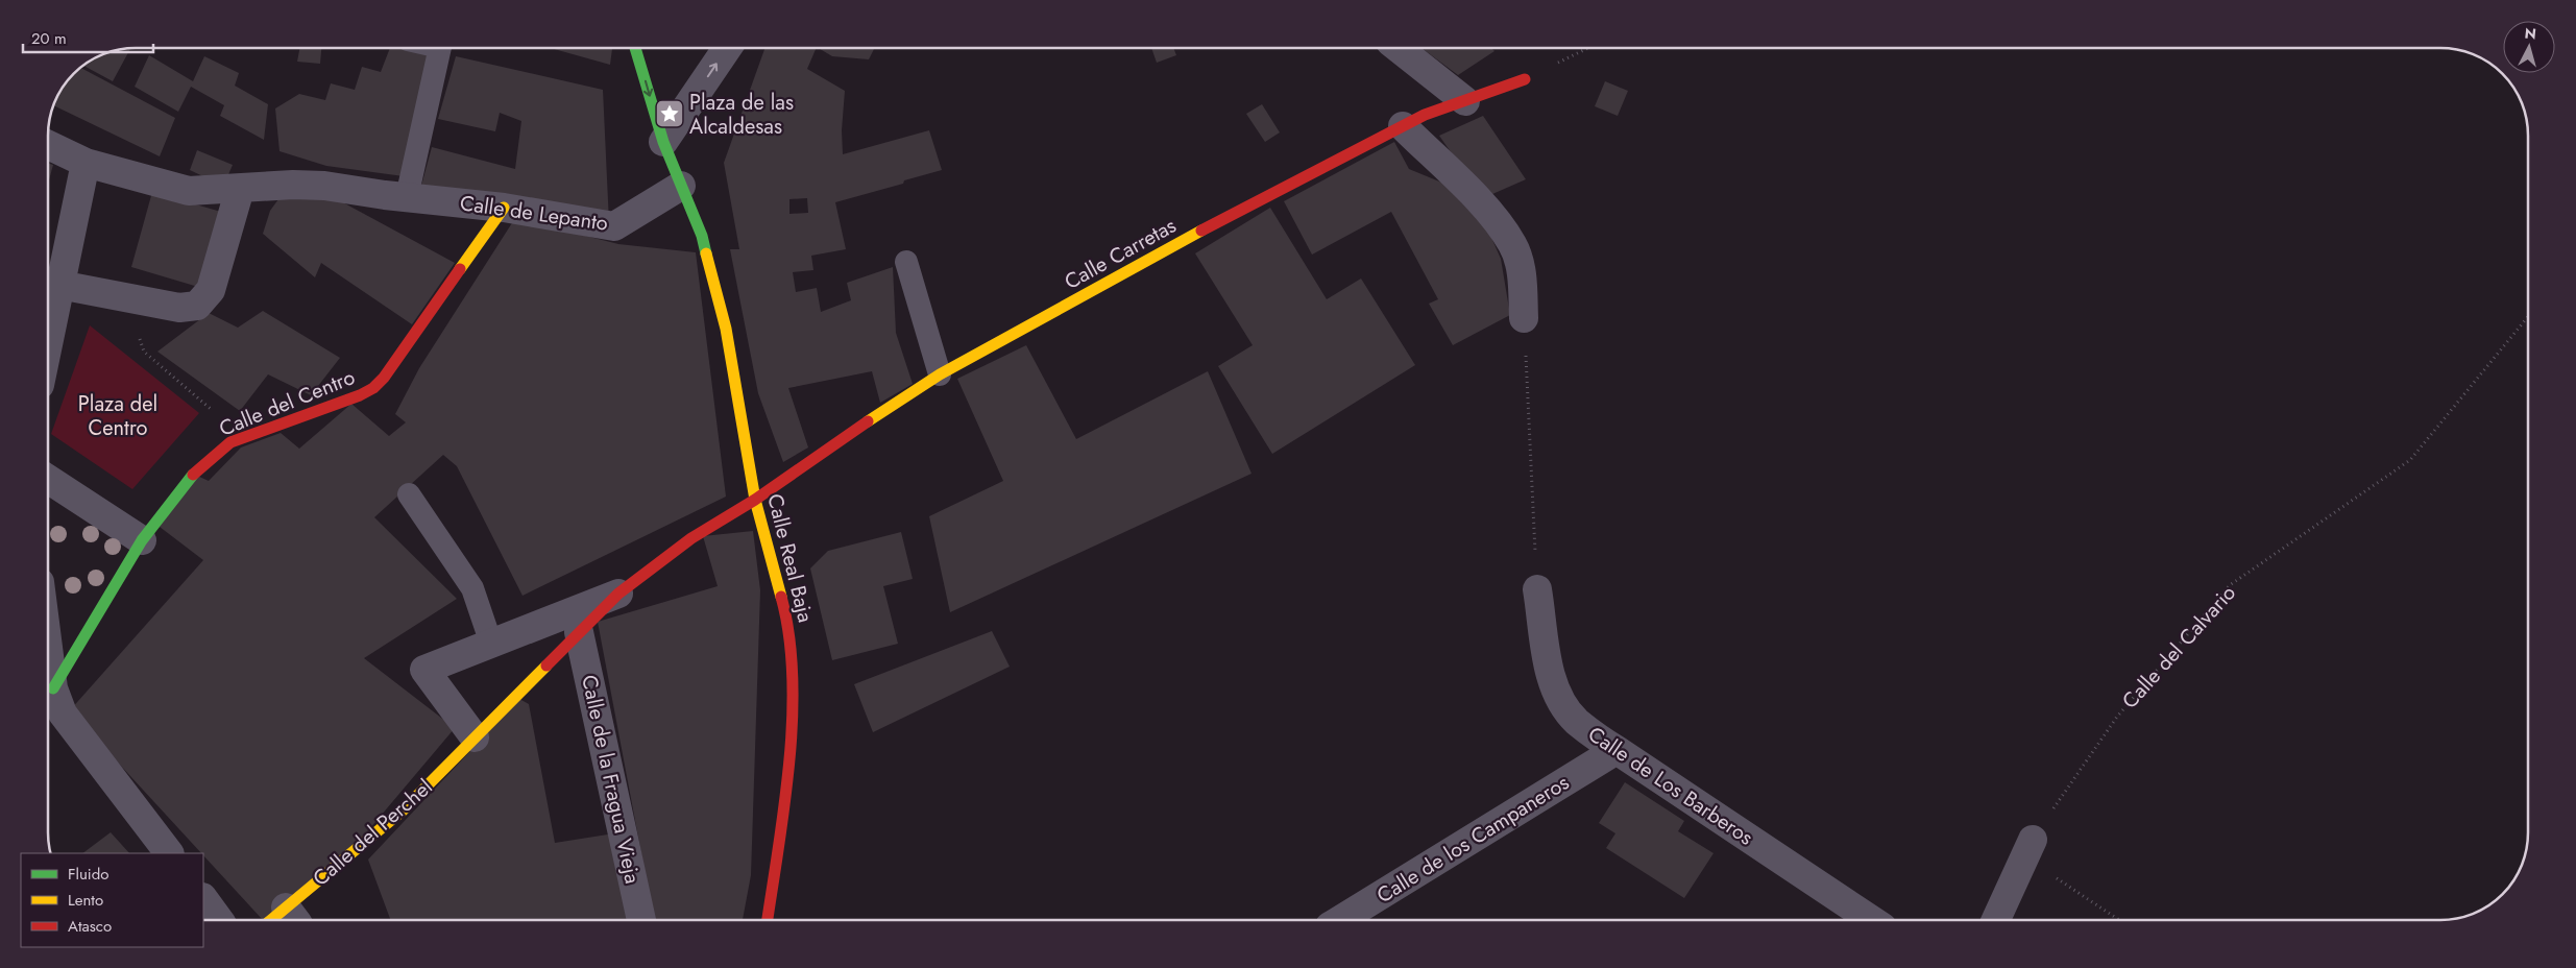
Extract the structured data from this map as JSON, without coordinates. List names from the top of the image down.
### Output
{
  "streets": {
    "street": [
      "Calle de Lepanto",
      "Calle Carretas",
      "Calle del Centro",
      "Calle Real Baja",
      "Calle de la Fragua Vieja",
      "Calle de Los Barberos",
      "Calle del Perchel",
      "Calle de los Campaneros"
    ],
    "path": ["Calle del Calvario"]
  },
  "crossings": [
    ["Calle de Lepanto", "Calle del Centro"],
    ["Calle de Lepanto", "Calle Real Baja"],
    ["Calle Carretas", "Calle Real Baja"],
    ["Calle Carretas", "Calle del Perchel"],
    ["Calle Real Baja", "Calle del Perchel"],
    ["Calle de la Fragua Vieja", "Calle del Perchel"],
    ["Calle de Los Barberos", "Calle de los Campaneros"]
  ],
  "parks": ["Plaza del Centro"],
  "places": {
    "place": ["Plaza de las Alcaldesas"]
  },
  "legend": ["Fluido", "Lento", "Atasco"],
  "scale_bar": "20 m",
  "north": "top"
}
